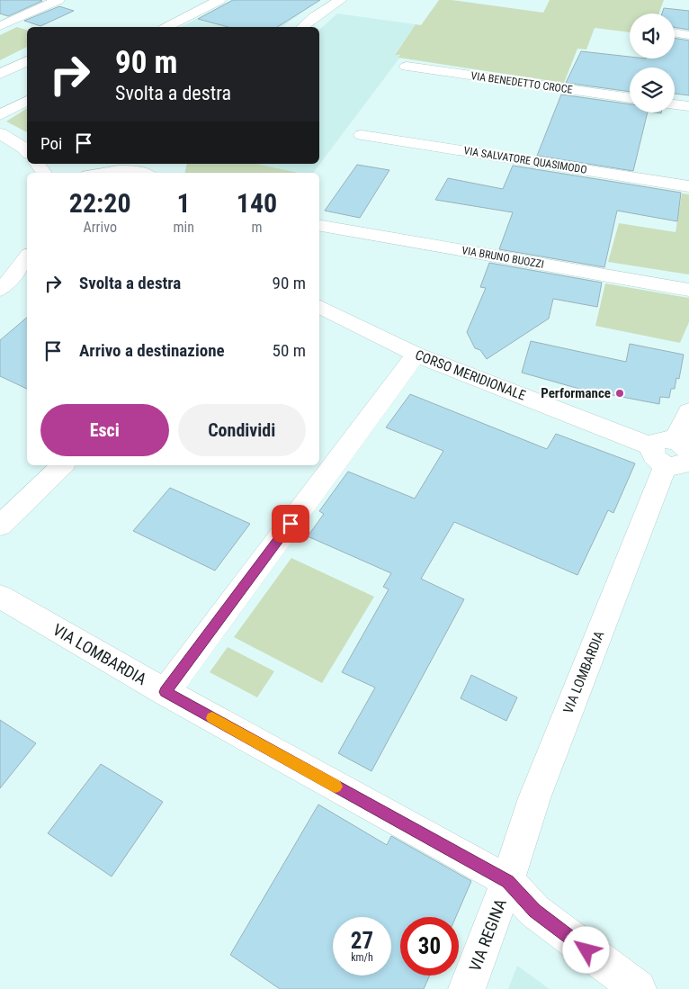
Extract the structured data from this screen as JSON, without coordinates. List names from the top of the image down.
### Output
{
  "streets": {
    "street": [
      "VIA BENEDETTO CROCE",
      "VIA SALVATORE QUASIMODO",
      "VIA BRUNO BUOZZI",
      "CORSO MERIDIONALE",
      "VIA LOMBARDIA",
      "VIA REGINA"
    ]
  },
  "crossings": [
    ["CORSO MERIDIONALE", "VIA LOMBARDIA"],
    ["VIA LOMBARDIA", "VIA REGINA"]
  ],
  "places": ["Performance"],
  "page": {
    "turn": ["90 m", "Svolta a destra"],
    "then": "Poi",
    "eta": [
      "22:20",
      "Arrivo",
      "1",
      "min",
      "140",
      "m"
    ],
    "list": [
      {
        "name": "Svolta a destra",
        "value": "90 m"
      },
      {
        "name": "Arrivo a destinazione",
        "value": "50 m"
      }
    ],
    "buttons": ["Esci", "Condividi"],
    "speed": "27 km/h",
    "limit": "30"
  }
}
